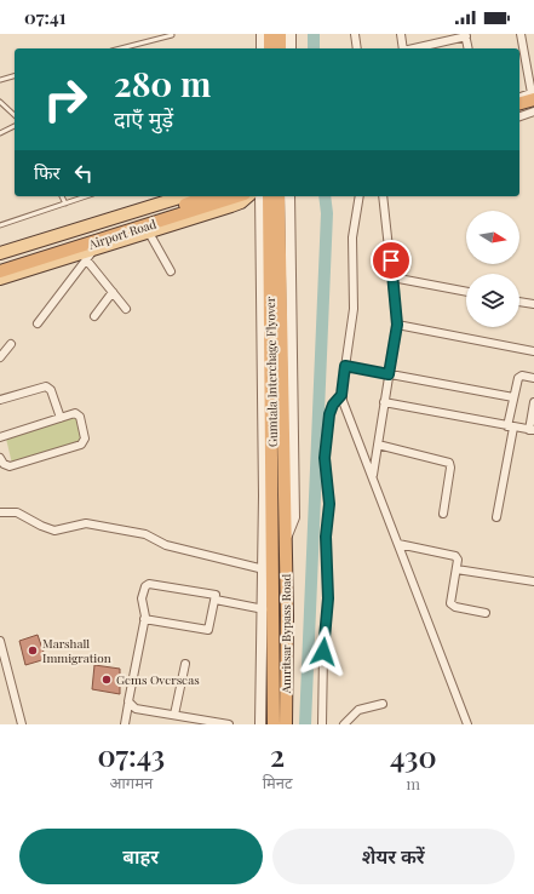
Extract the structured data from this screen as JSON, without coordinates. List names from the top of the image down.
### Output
{
  "streets": {
    "highway": ["Airport Road", "Gumtala Interchage Flyover", "Amritsar Bypass Road"]
  },
  "crossings": [
    ["Gumtala Interchage Flyover", "Amritsar Bypass Road"]
  ],
  "places": ["Marshall Immigration", "Gems Overseas"],
  "north": "right",
  "page": {
    "status": "07:41",
    "turn": ["280 m", "दाएँ मुड़ें"],
    "then": "फिर",
    "eta": [
      "07:43",
      "आगमन",
      "2",
      "मिनट",
      "430",
      "m"
    ],
    "buttons": ["बाहर", "शेयर करें"]
  }
}
